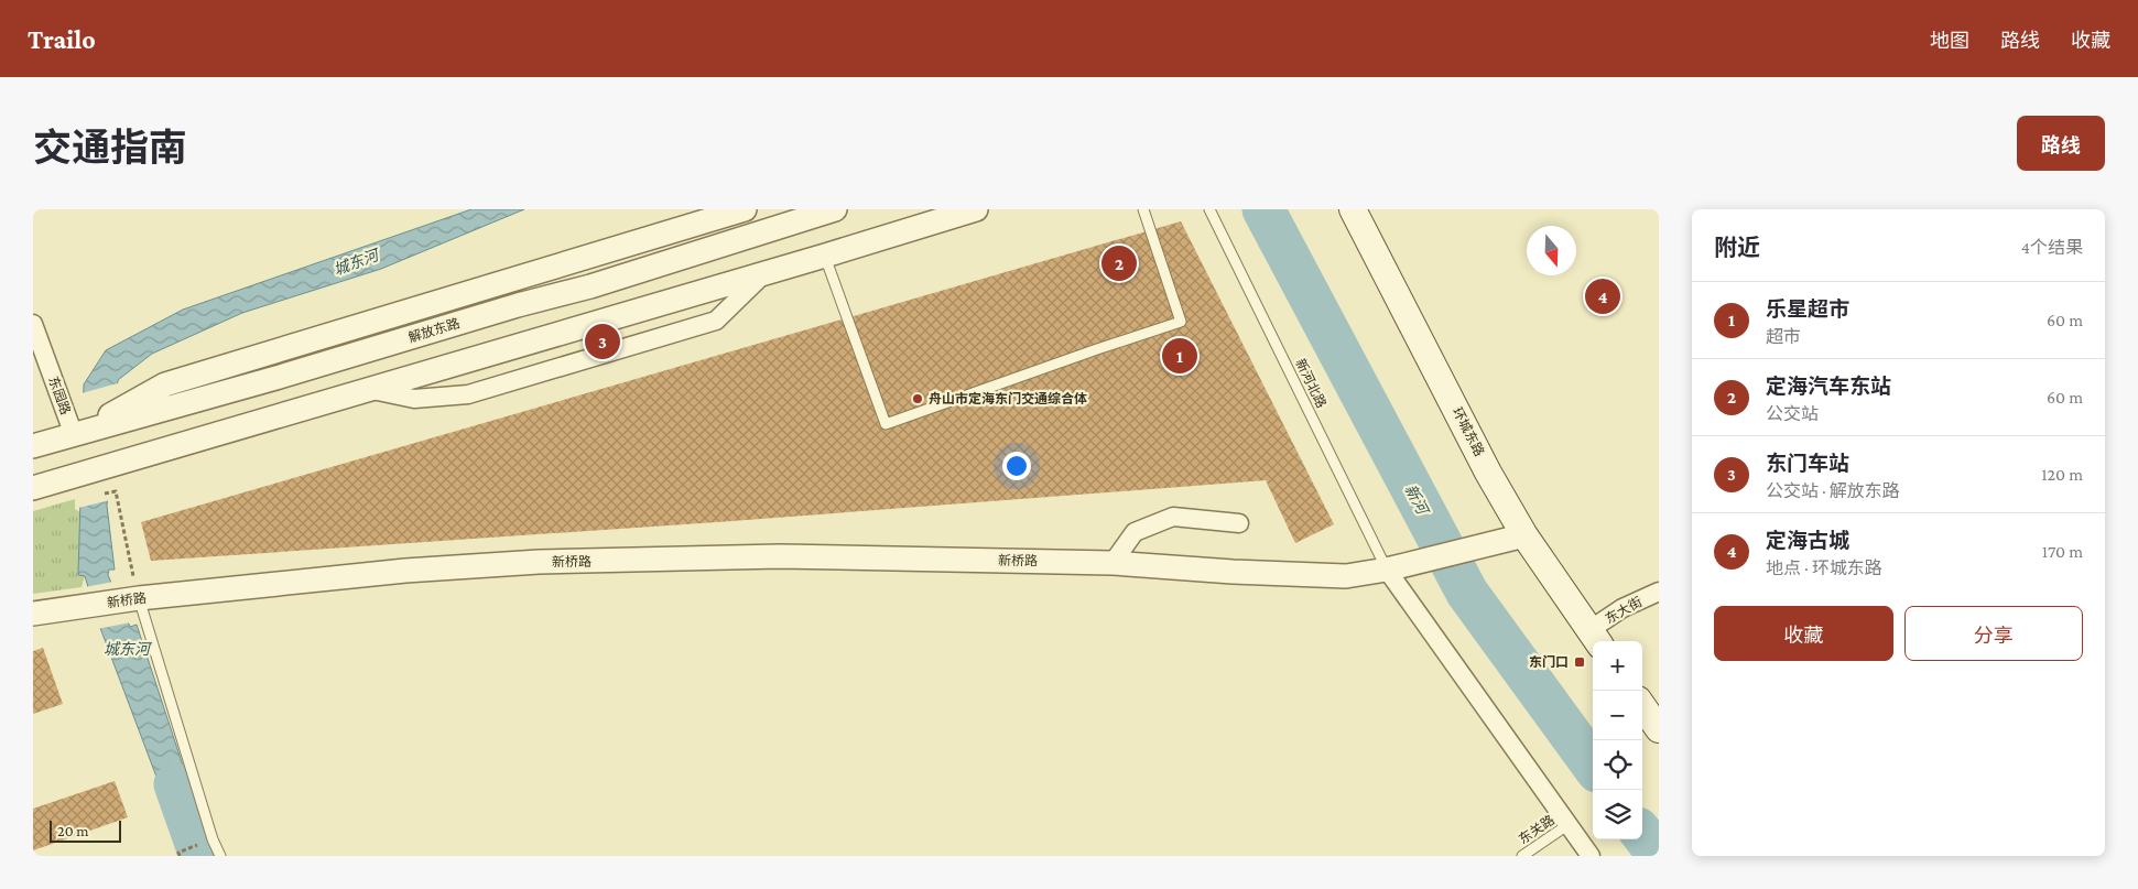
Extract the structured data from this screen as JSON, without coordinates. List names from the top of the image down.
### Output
{
  "streets": {
    "main road": ["环城东路"],
    "street": [
      "解放东路",
      "东园路",
      "新桥路",
      "东大街"
    ],
    "lane": ["新河北路", "东关路"]
  },
  "crossings": [
    ["解放东路", "东园路"],
    ["新河北路", "新桥路"],
    ["环城东路", "新桥路"],
    ["环城东路", "东大街"]
  ],
  "water": ["城东河", "新河"],
  "places": {
    "other": ["舟山市定海东门交通综合体"],
    "transit": ["东门口"]
  },
  "scale_bar": "20 m",
  "north": "bottom",
  "page": {
    "header": "Trailo",
    "nav": ["地图", "路线", "收藏"],
    "title": "交通指南",
    "buttons": [
      "路线",
      ["收藏", "分享"]
    ],
    "heading": ["附近", "4个结果"],
    "pins": [
      "2",
      "4",
      "3",
      "1"
    ],
    "list": [
      {
        "mark": "1",
        "name": "乐星超市",
        "note": "超市",
        "value": "60 m"
      },
      {
        "mark": "2",
        "name": "定海汽车东站",
        "note": "公交站",
        "value": "60 m"
      },
      {
        "mark": "3",
        "name": "东门车站",
        "note": "公交站 · 解放东路",
        "value": "120 m"
      },
      {
        "mark": "4",
        "name": "定海古城",
        "note": "地点 · 环城东路",
        "value": "170 m"
      }
    ],
    "map_buttons": ["+", "−"],
    "scale": "20 m"
  }
}
